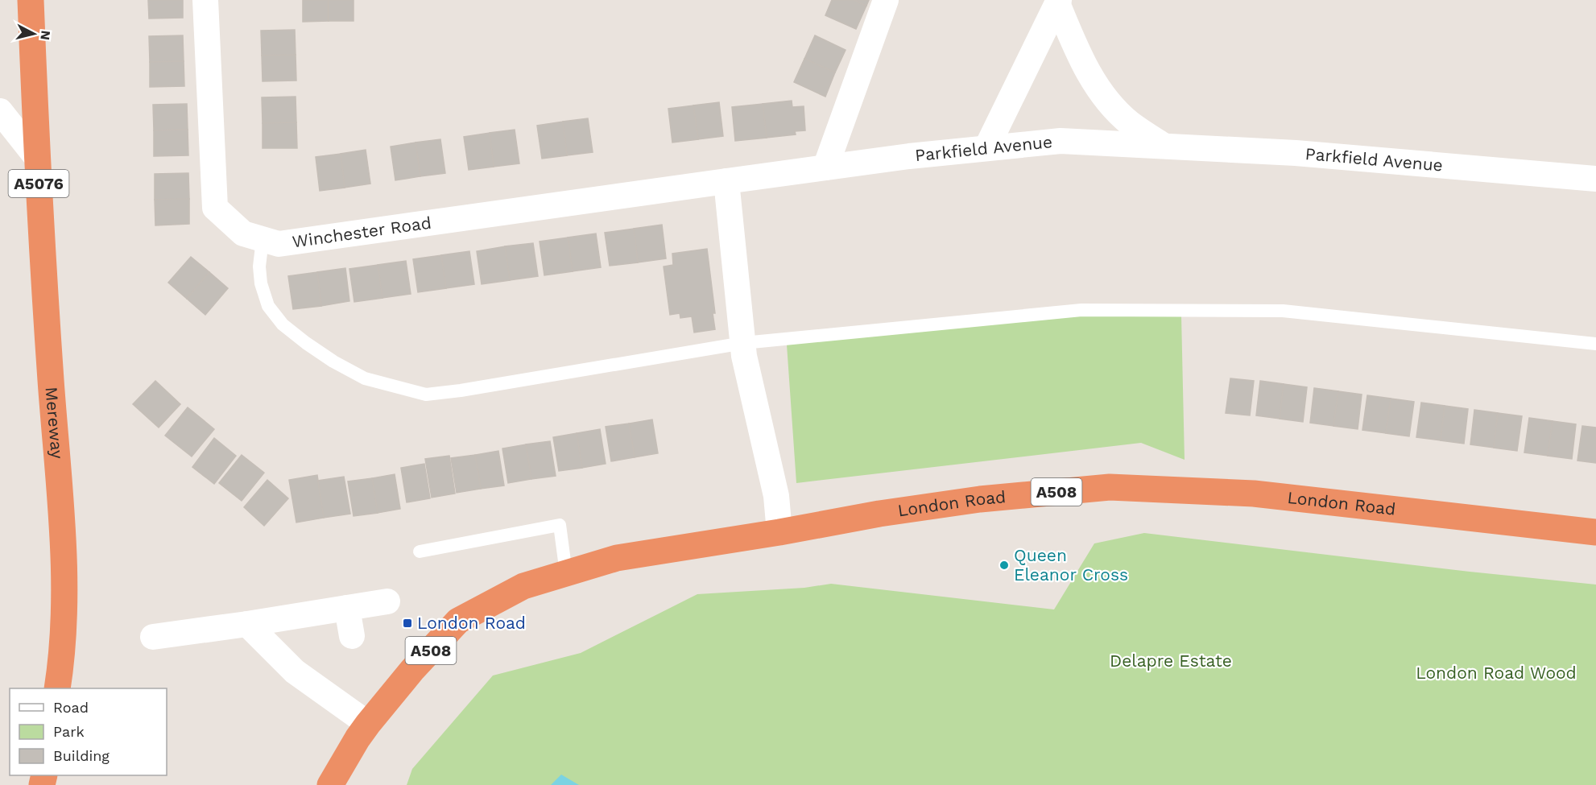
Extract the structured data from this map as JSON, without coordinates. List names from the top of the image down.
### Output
{
  "streets": {
    "highway": [
      "A5076",
      "Mereway",
      "A508",
      "London Road"
    ],
    "street": ["Parkfield Avenue", "Winchester Road"]
  },
  "crossings": [
    ["Parkfield Avenue", "Winchester Road"]
  ],
  "parks": ["Delapre Estate", "London Road Wood"],
  "places": {
    "other": ["Queen Eleanor Cross"],
    "transit": ["London Road"]
  },
  "legend": ["Road", "Park", "Building"],
  "north": "right"
}
